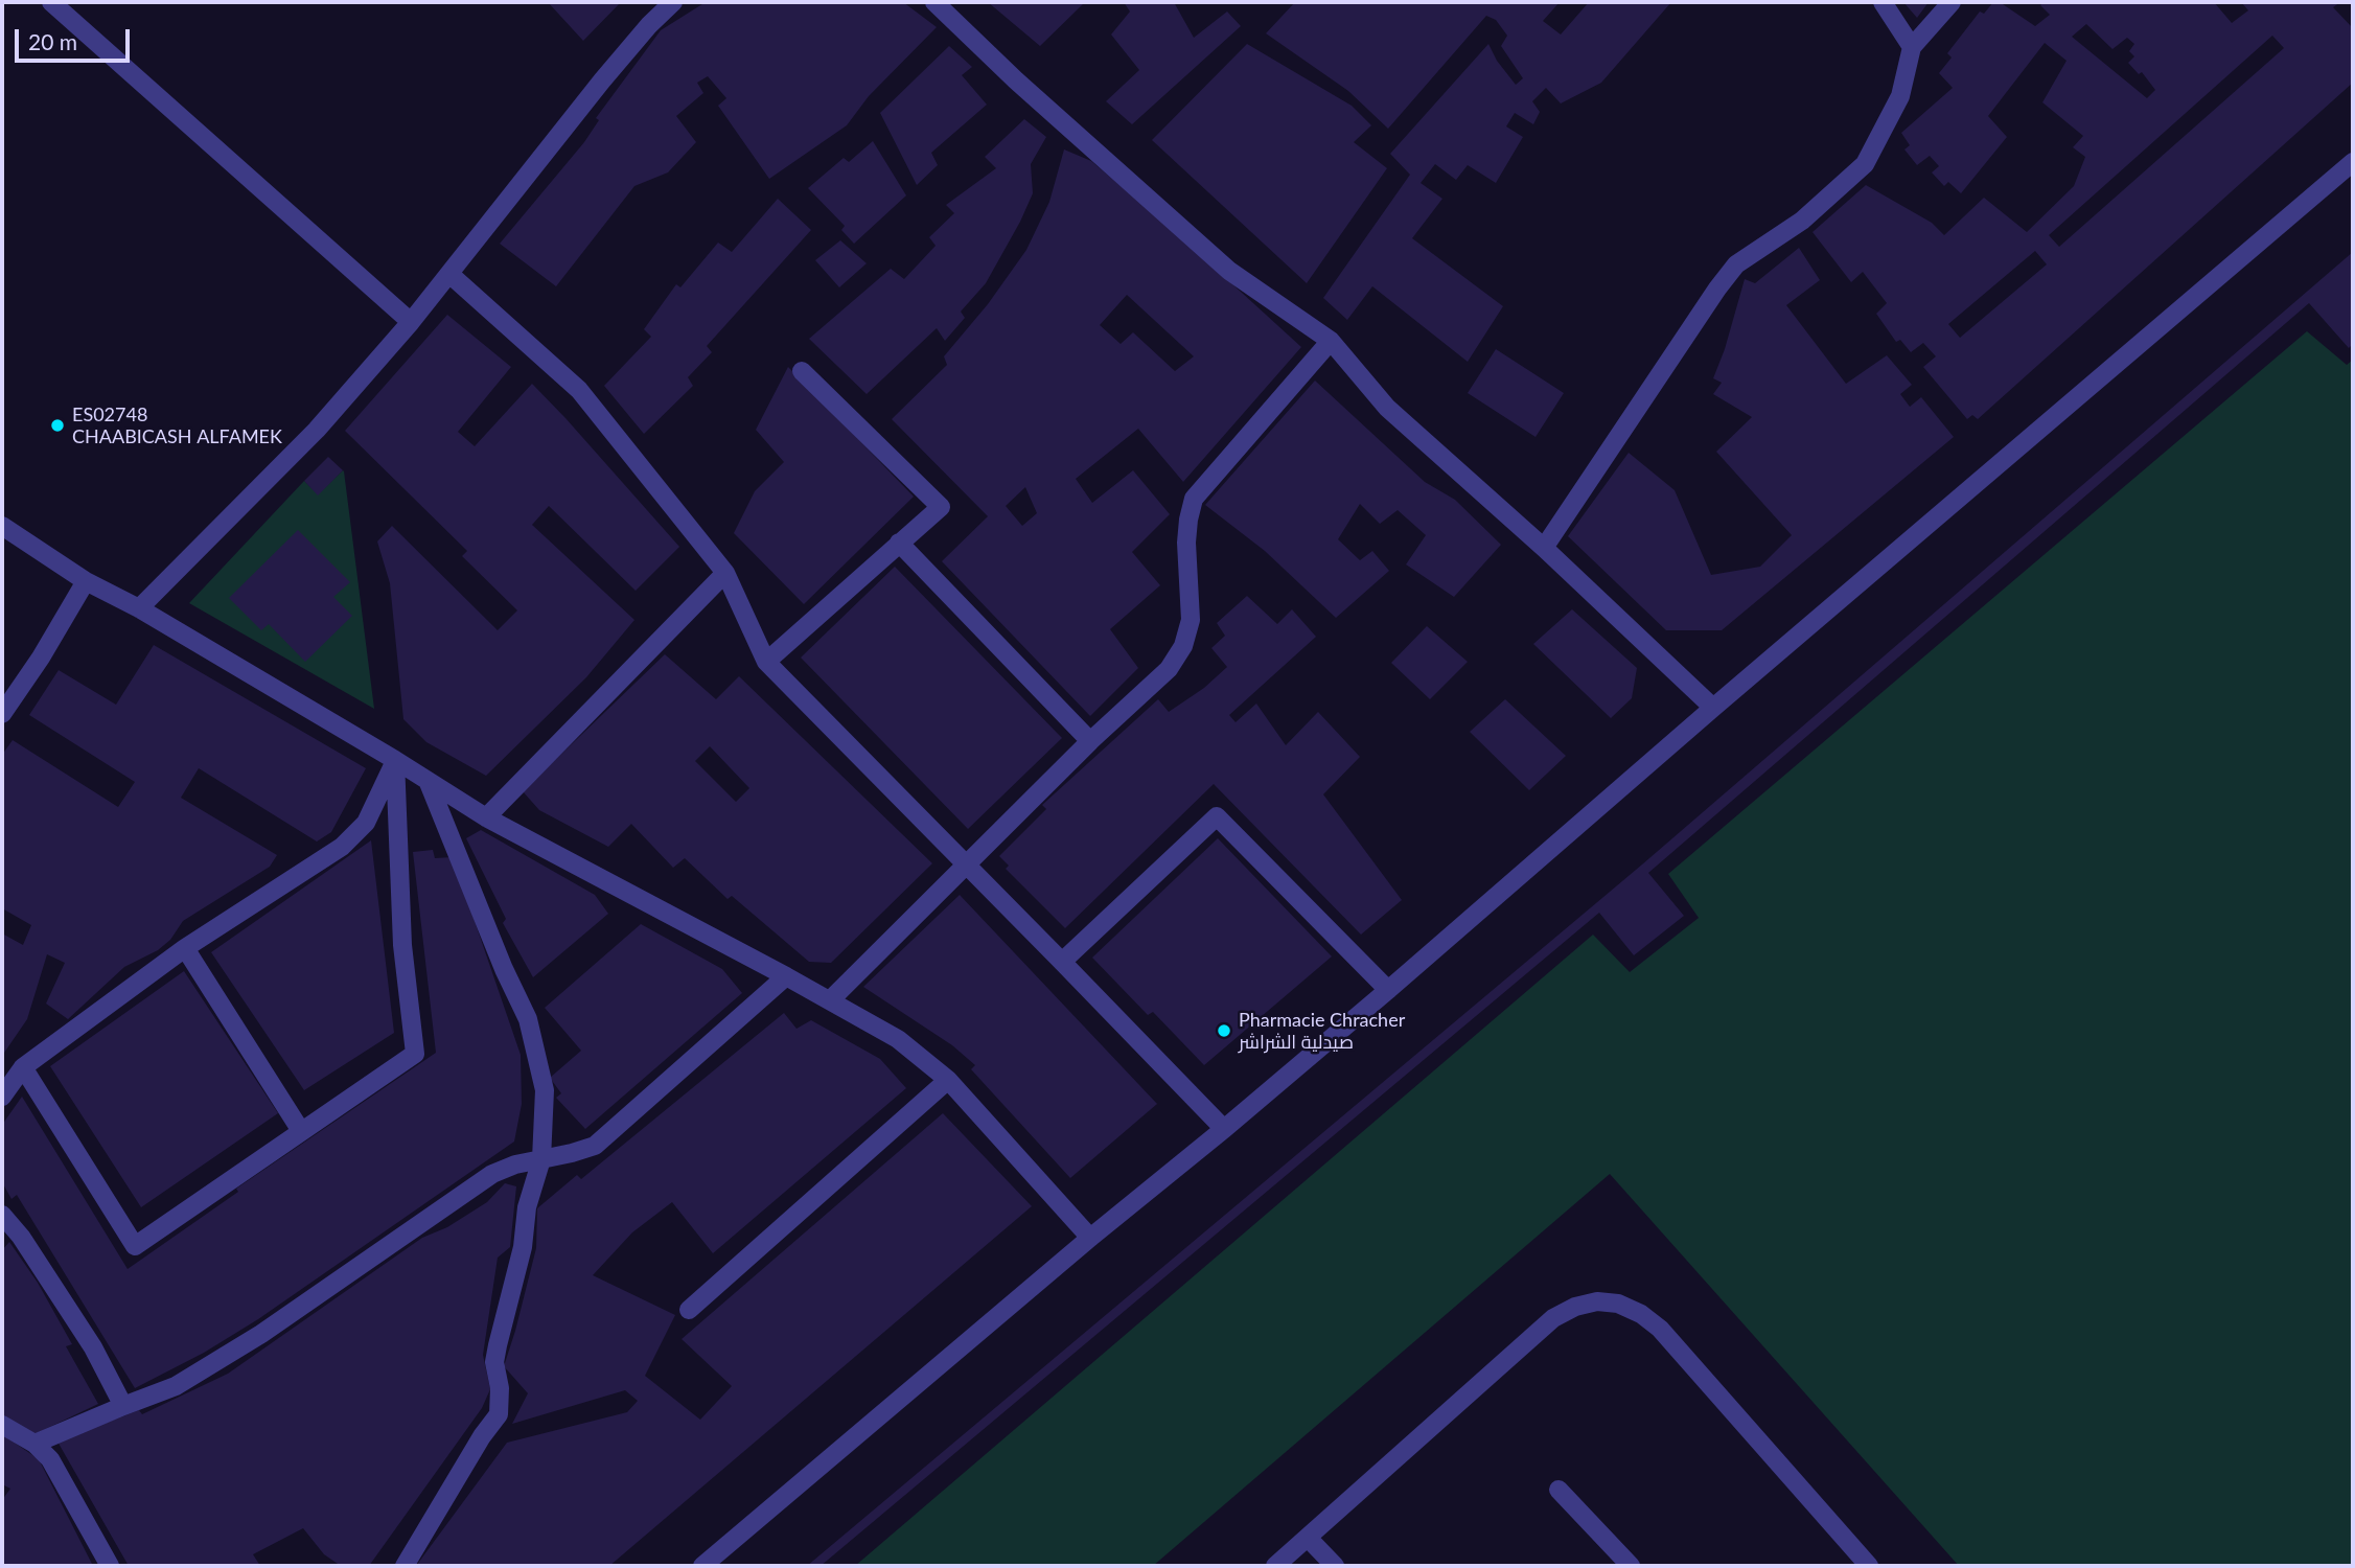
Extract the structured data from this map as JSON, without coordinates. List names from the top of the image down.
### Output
{
  "places": ["ES02748 CHAABICASH ALFAMEK", "Pharmacie Chracher صيدلية الشراشر"],
  "scale_bar": "20 m"
}
